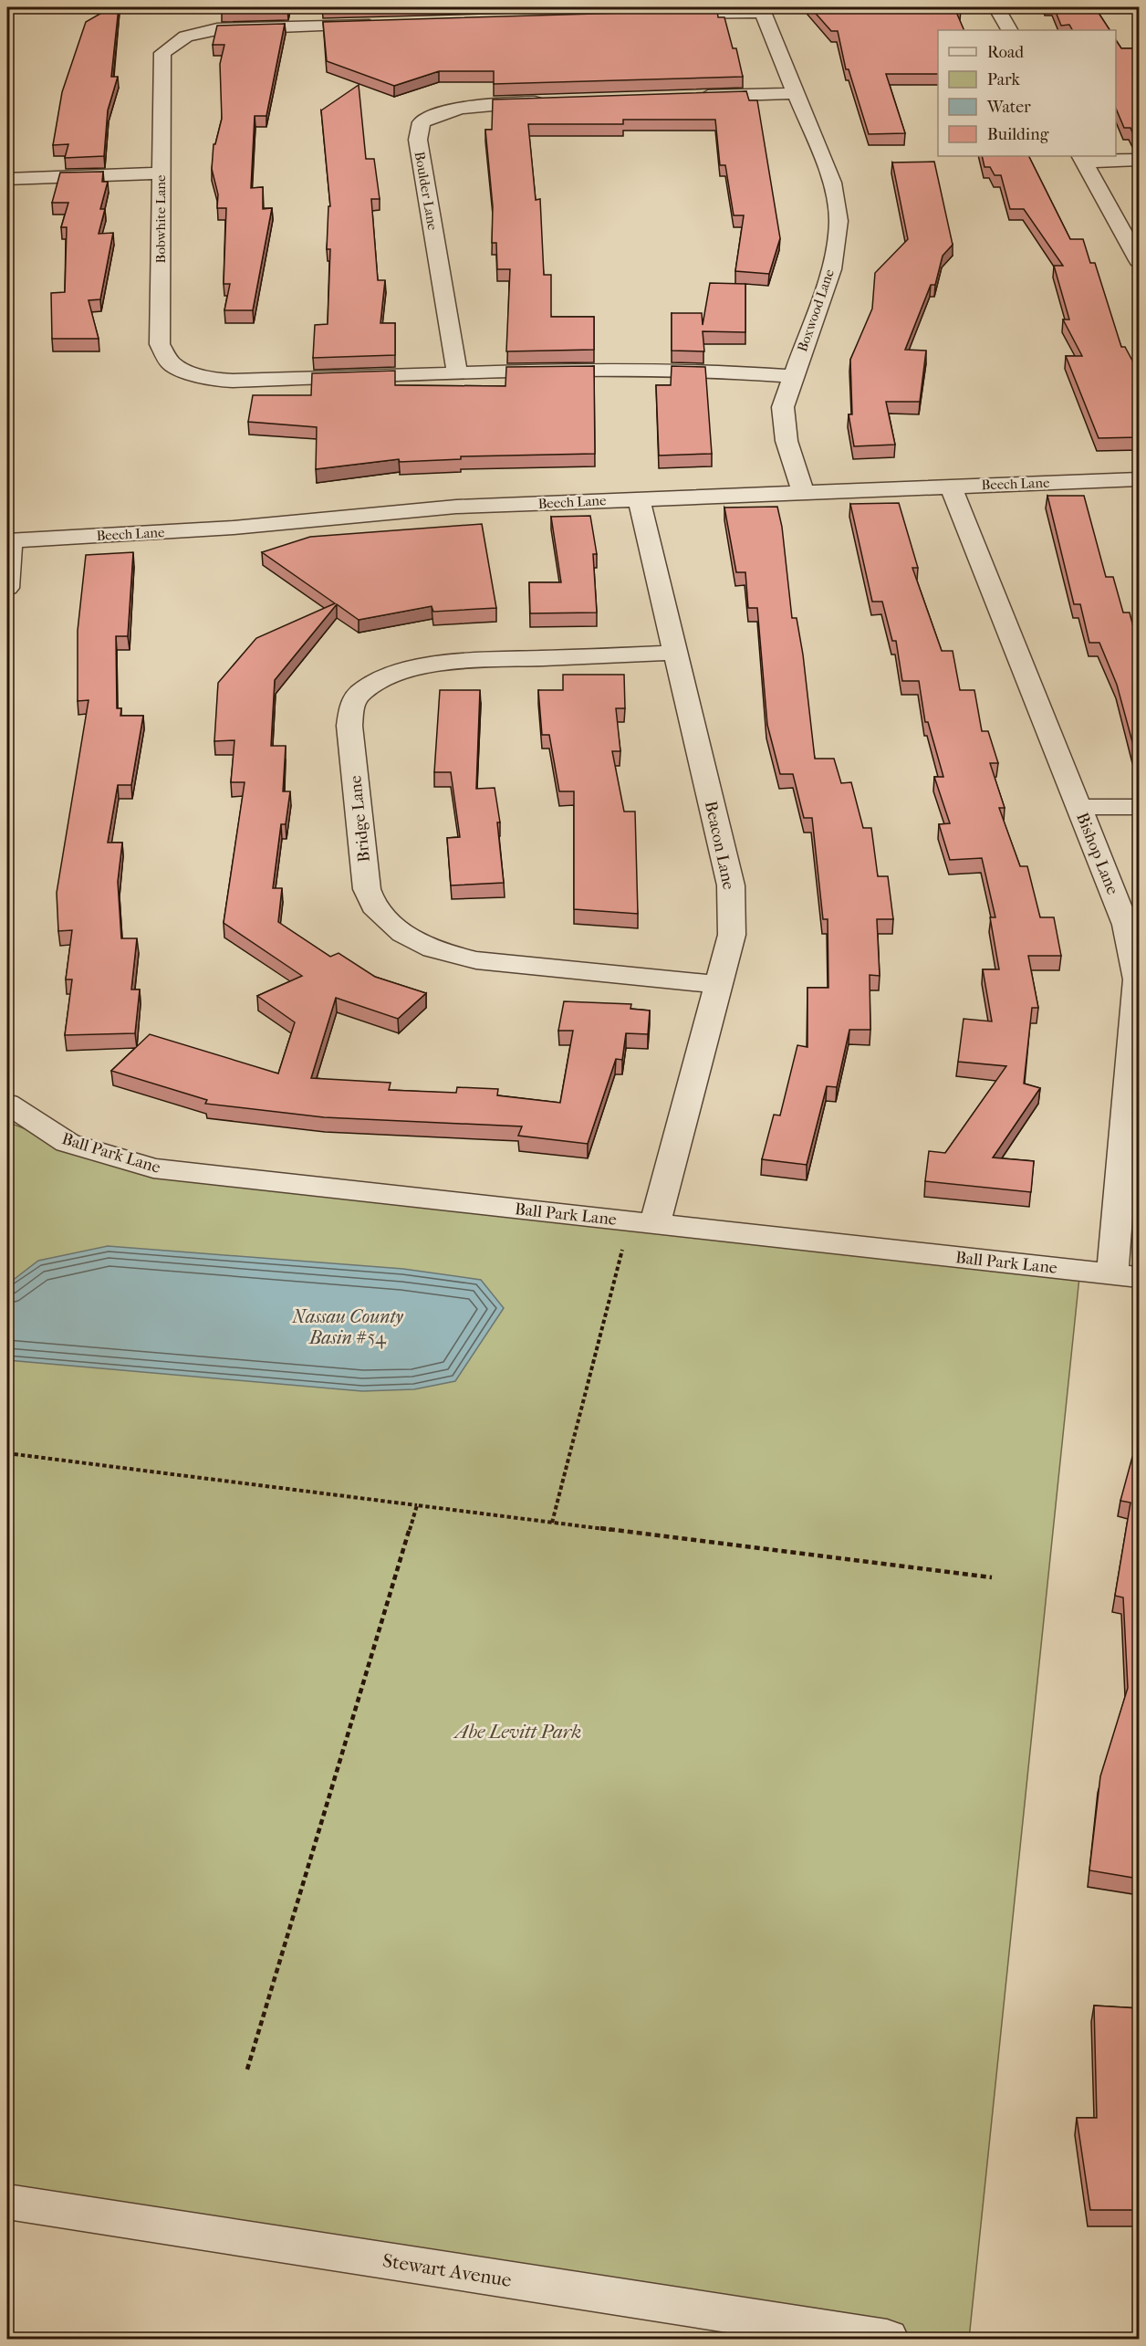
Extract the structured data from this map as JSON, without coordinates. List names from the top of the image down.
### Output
{
  "streets": {
    "street": [
      "Boulder Lane",
      "Bobwhite Lane",
      "Boxwood Lane",
      "Beech Lane",
      "Bridge Lane",
      "Beacon Lane",
      "Bishop Lane",
      "Ball Park Lane",
      "Stewart Avenue"
    ]
  },
  "crossings": [
    ["Boulder Lane", "Bobwhite Lane"],
    ["Bobwhite Lane", "Boxwood Lane"],
    ["Boxwood Lane", "Beech Lane"],
    ["Beech Lane", "Beacon Lane"],
    ["Beech Lane", "Bishop Lane"],
    ["Bridge Lane", "Beacon Lane"],
    ["Beacon Lane", "Ball Park Lane"],
    ["Bishop Lane", "Ball Park Lane"]
  ],
  "water": ["Nassau County Basin #54"],
  "parks": ["Abe Levitt Park"],
  "legend": [
    "Road",
    "Park",
    "Water",
    "Building"
  ]
}
